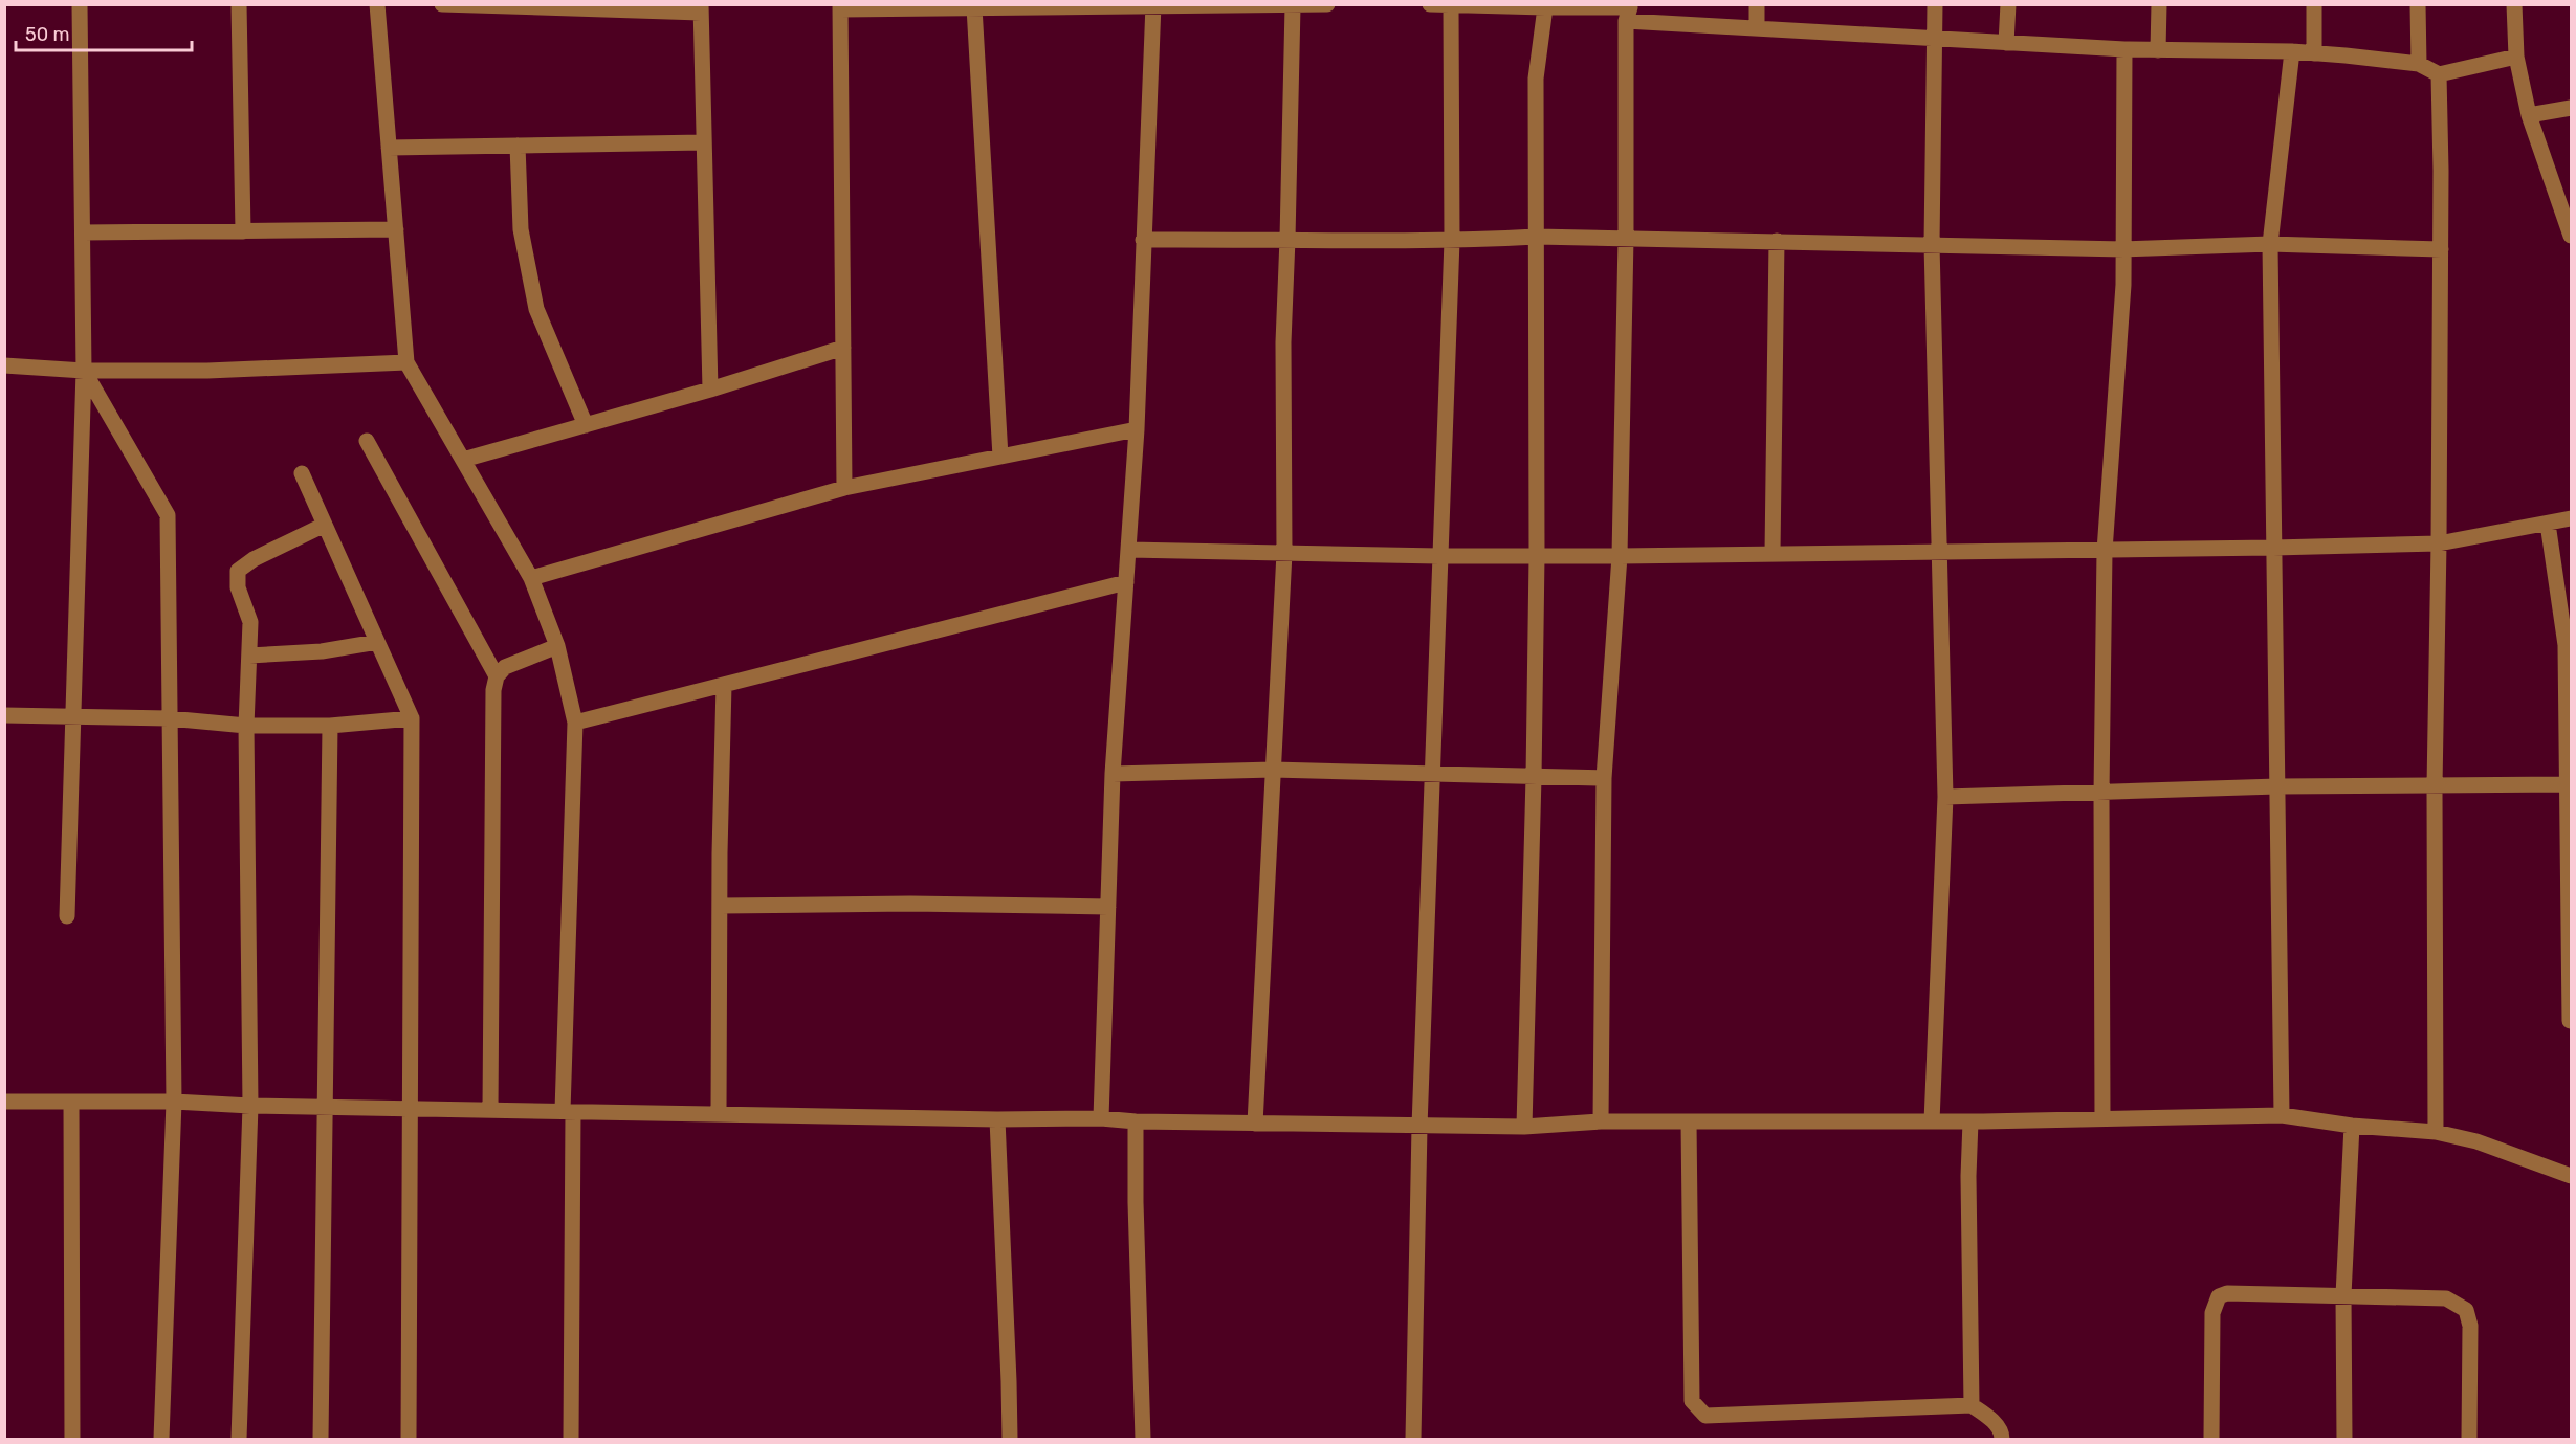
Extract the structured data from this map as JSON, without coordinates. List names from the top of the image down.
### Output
{
  "scale_bar": "50 m"
}
